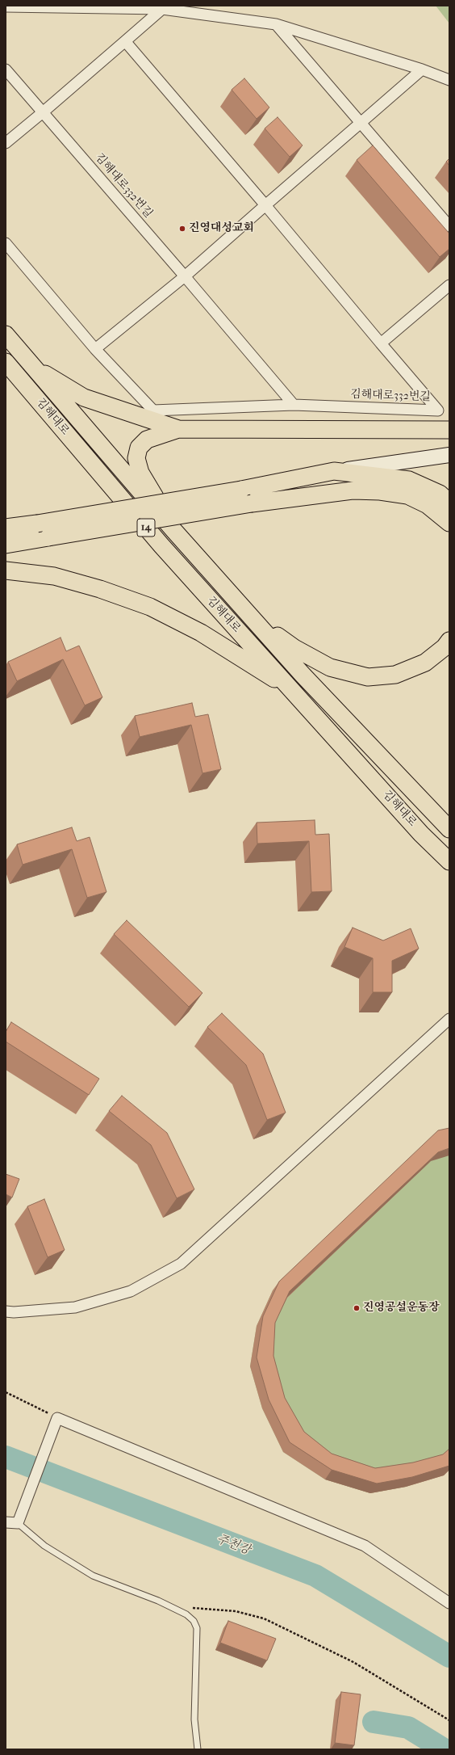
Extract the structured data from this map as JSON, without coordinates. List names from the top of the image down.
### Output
{
  "streets": {
    "main road": ["김해대로", "14"],
    "street": ["김해대로332번길"]
  },
  "water": ["주천강"],
  "places": ["진영대성교회", "진영공설운동장"]
}
